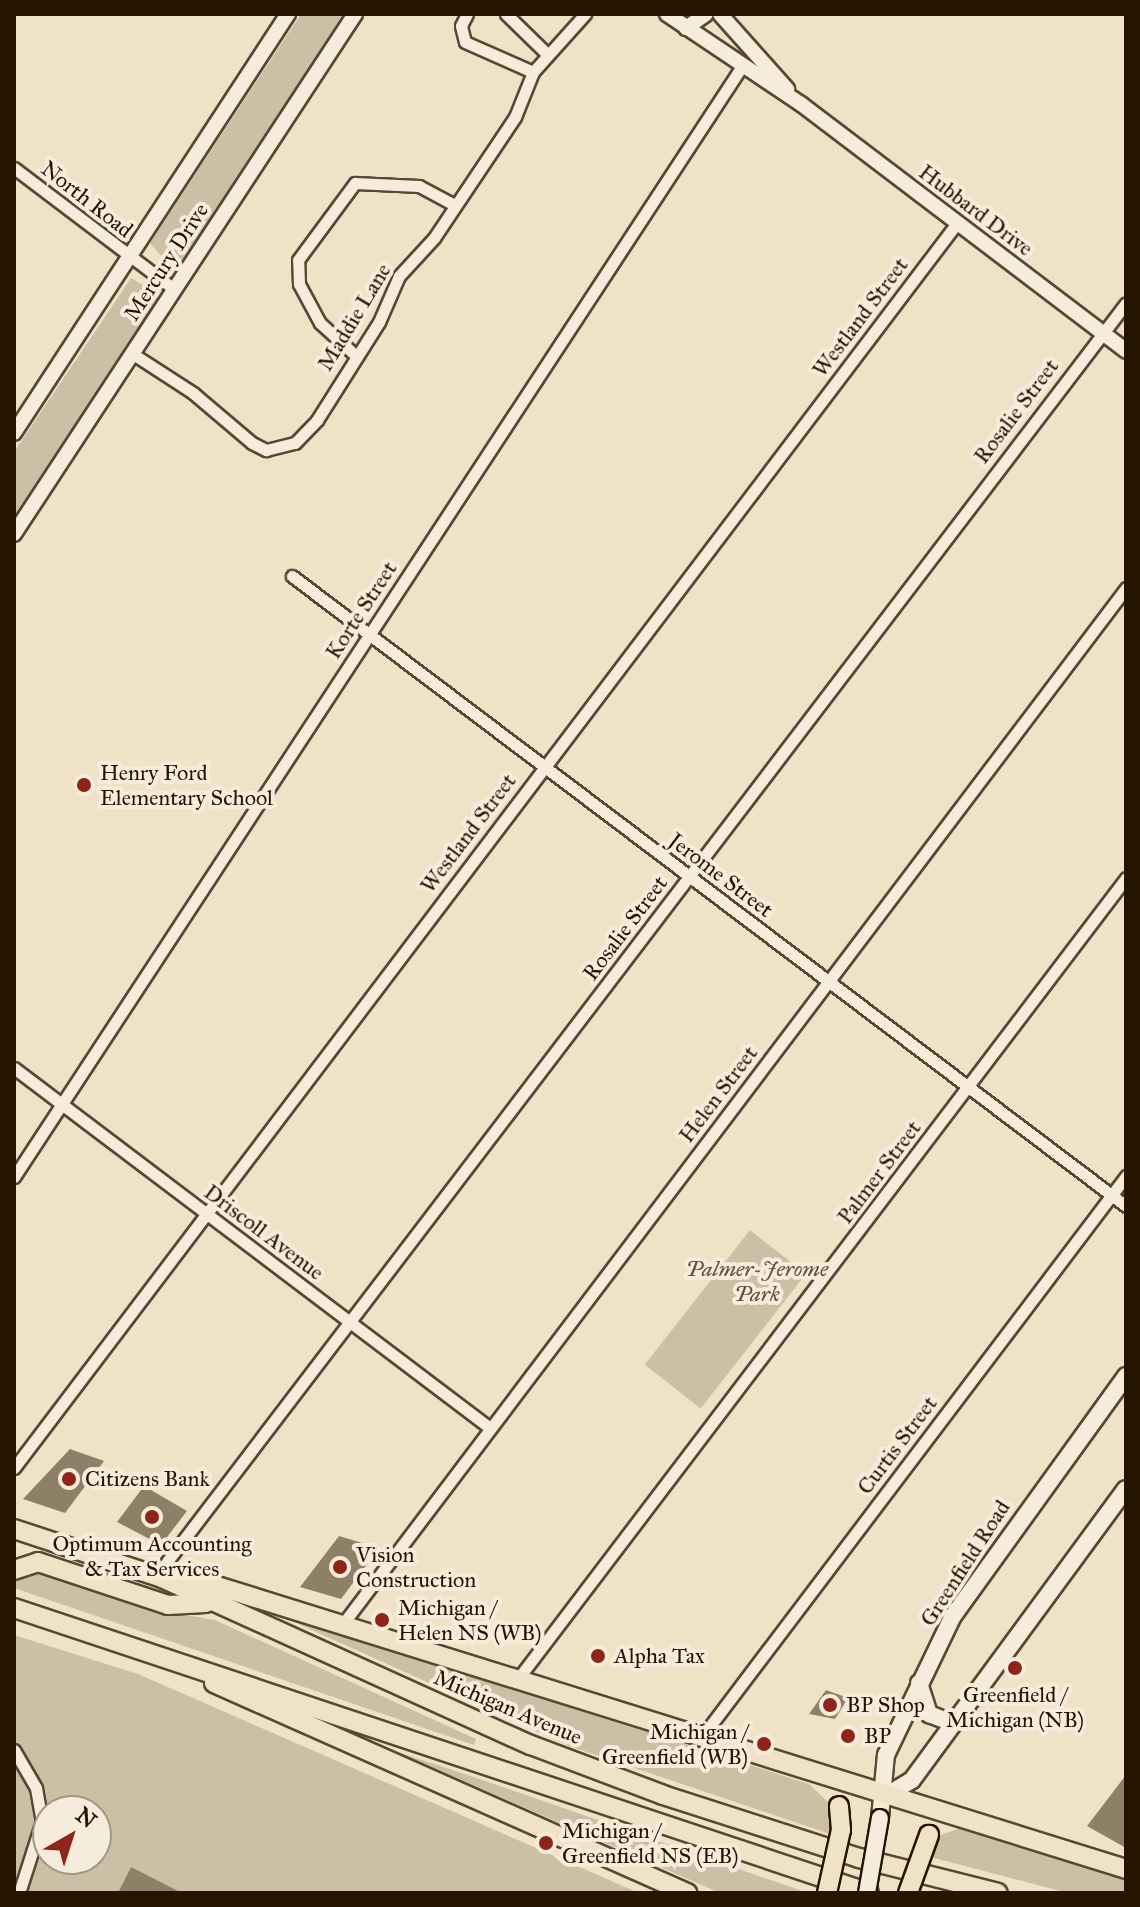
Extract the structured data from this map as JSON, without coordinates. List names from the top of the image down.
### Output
{
  "streets": {
    "main road": ["Greenfield Road", "Michigan Avenue"],
    "street": [
      "North Road",
      "Hubbard Drive",
      "Mercury Drive",
      "Maddie Lane",
      "Westland Street",
      "Rosalie Street",
      "Korte Street",
      "Jerome Street",
      "Helen Street",
      "Palmer Street",
      "Driscoll Avenue",
      "Curtis Street"
    ]
  },
  "crossings": [
    ["North Road", "Mercury Drive"],
    ["Hubbard Drive", "Westland Street"],
    ["Hubbard Drive", "Rosalie Street"],
    ["Hubbard Drive", "Korte Street"],
    ["Mercury Drive", "Maddie Lane"],
    ["Westland Street", "Jerome Street"],
    ["Westland Street", "Driscoll Avenue"],
    ["Rosalie Street", "Jerome Street"],
    ["Rosalie Street", "Driscoll Avenue"],
    ["Rosalie Street", "Michigan Avenue"],
    ["Korte Street", "Jerome Street"],
    ["Korte Street", "Driscoll Avenue"],
    ["Jerome Street", "Helen Street"],
    ["Jerome Street", "Palmer Street"],
    ["Jerome Street", "Curtis Street"],
    ["Helen Street", "Driscoll Avenue"]
  ],
  "parks": ["Palmer-Jerome Park"],
  "places": [
    "Henry Ford Elementary School",
    "Citizens Bank",
    "Optimum Accounting & Tax Services",
    "Vision Construction",
    "Michigan / Helen NS (WB)",
    "Alpha Tax",
    "Greenfield / Michigan (NB)",
    "BP Shop",
    "BP",
    "Michigan / Greenfield (WB)",
    "Michigan / Greenfield NS (EB)"
  ],
  "north": "top right"
}
